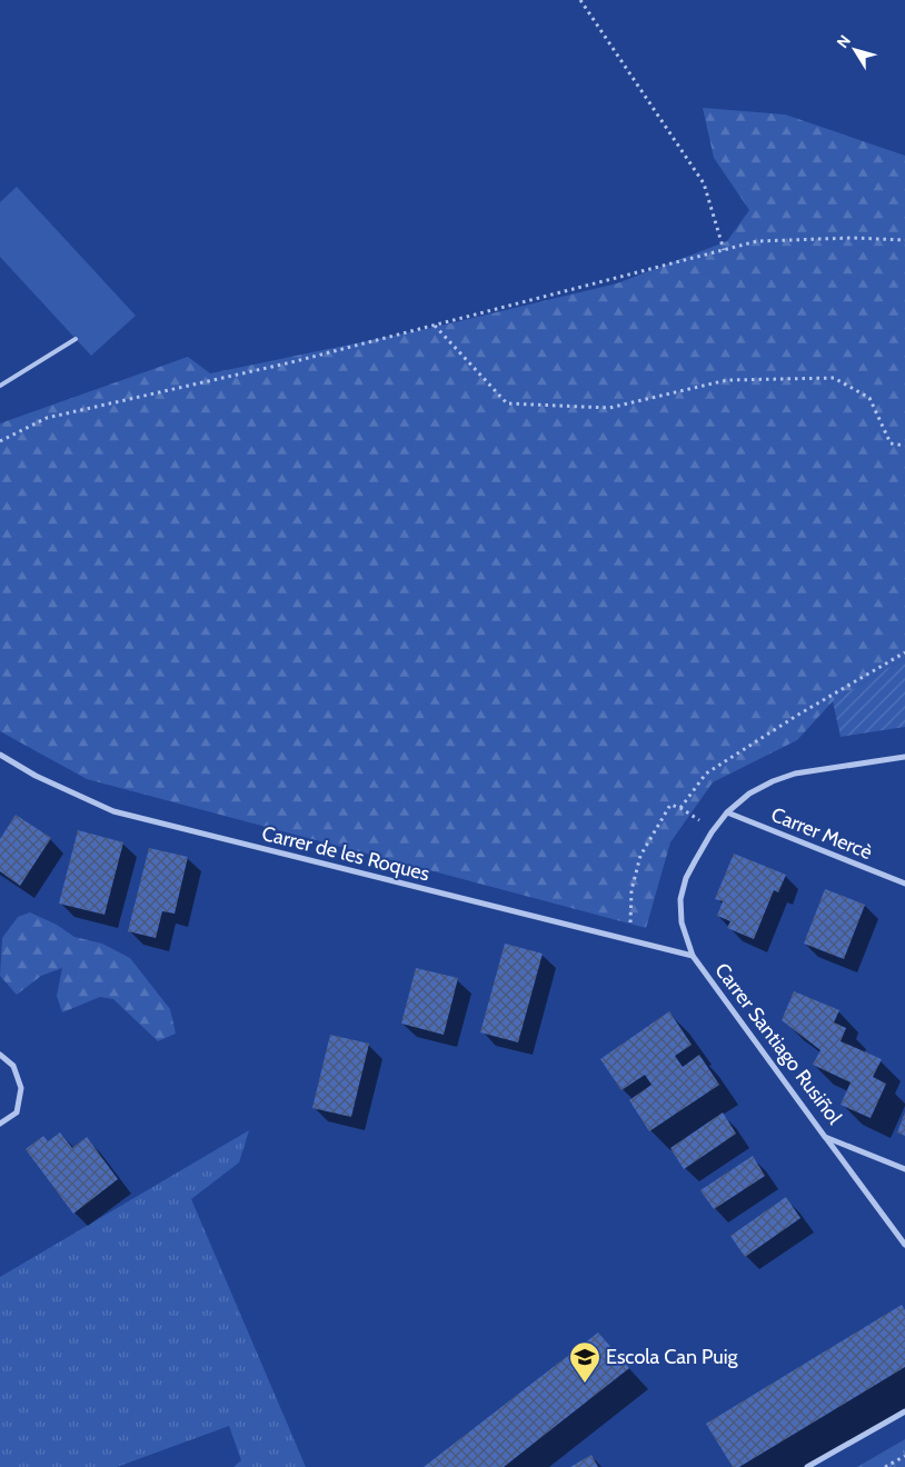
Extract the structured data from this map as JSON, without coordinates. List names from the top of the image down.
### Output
{
  "streets": {
    "street": ["Carrer Mercè", "Carrer de les Roques", "Carrer Santiago Rusiñol"]
  },
  "crossings": [
    ["Carrer Mercè", "Carrer Santiago Rusiñol"],
    ["Carrer de les Roques", "Carrer Santiago Rusiñol"]
  ],
  "places": {
    "school or university": ["Escola Can Puig"]
  },
  "north": "top left"
}
